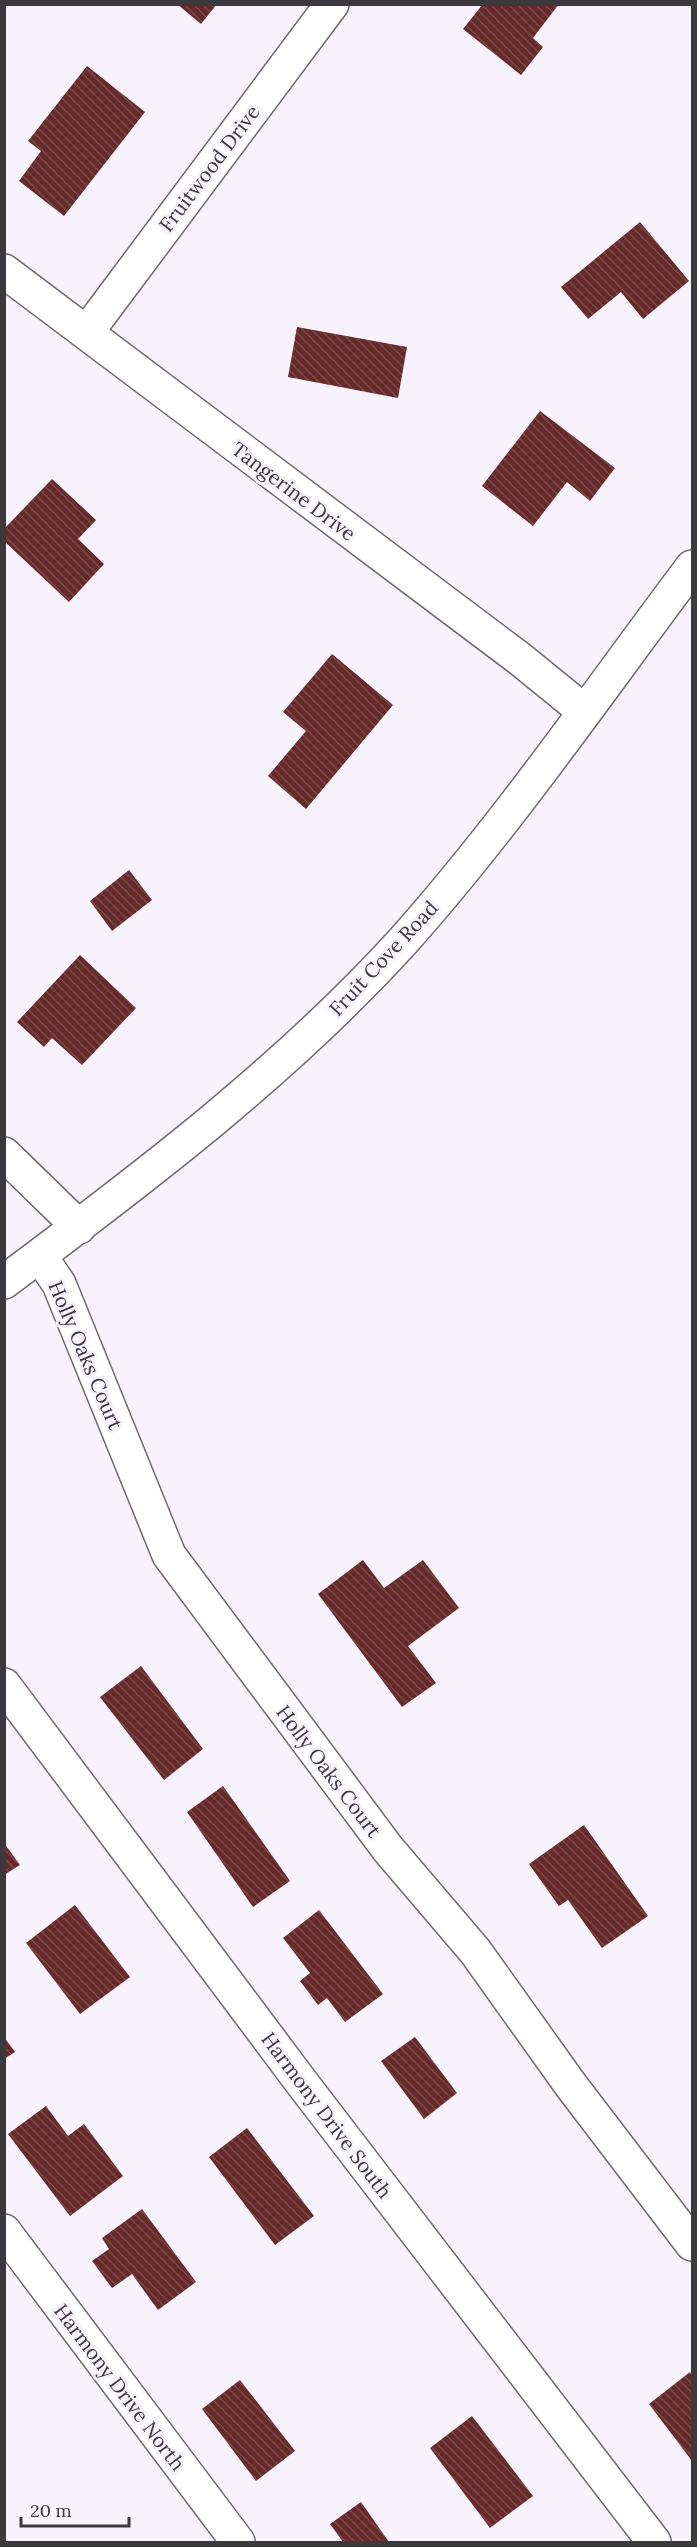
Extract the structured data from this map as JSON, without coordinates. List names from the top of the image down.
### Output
{
  "streets": {
    "street": [
      "Fruitwood Drive",
      "Tangerine Drive",
      "Fruit Cove Road",
      "Holly Oaks Court",
      "Harmony Drive South",
      "Harmony Drive North"
    ]
  },
  "crossings": [
    ["Fruitwood Drive", "Tangerine Drive"],
    ["Tangerine Drive", "Fruit Cove Road"],
    ["Fruit Cove Road", "Holly Oaks Court"]
  ],
  "scale_bar": "20 m"
}
